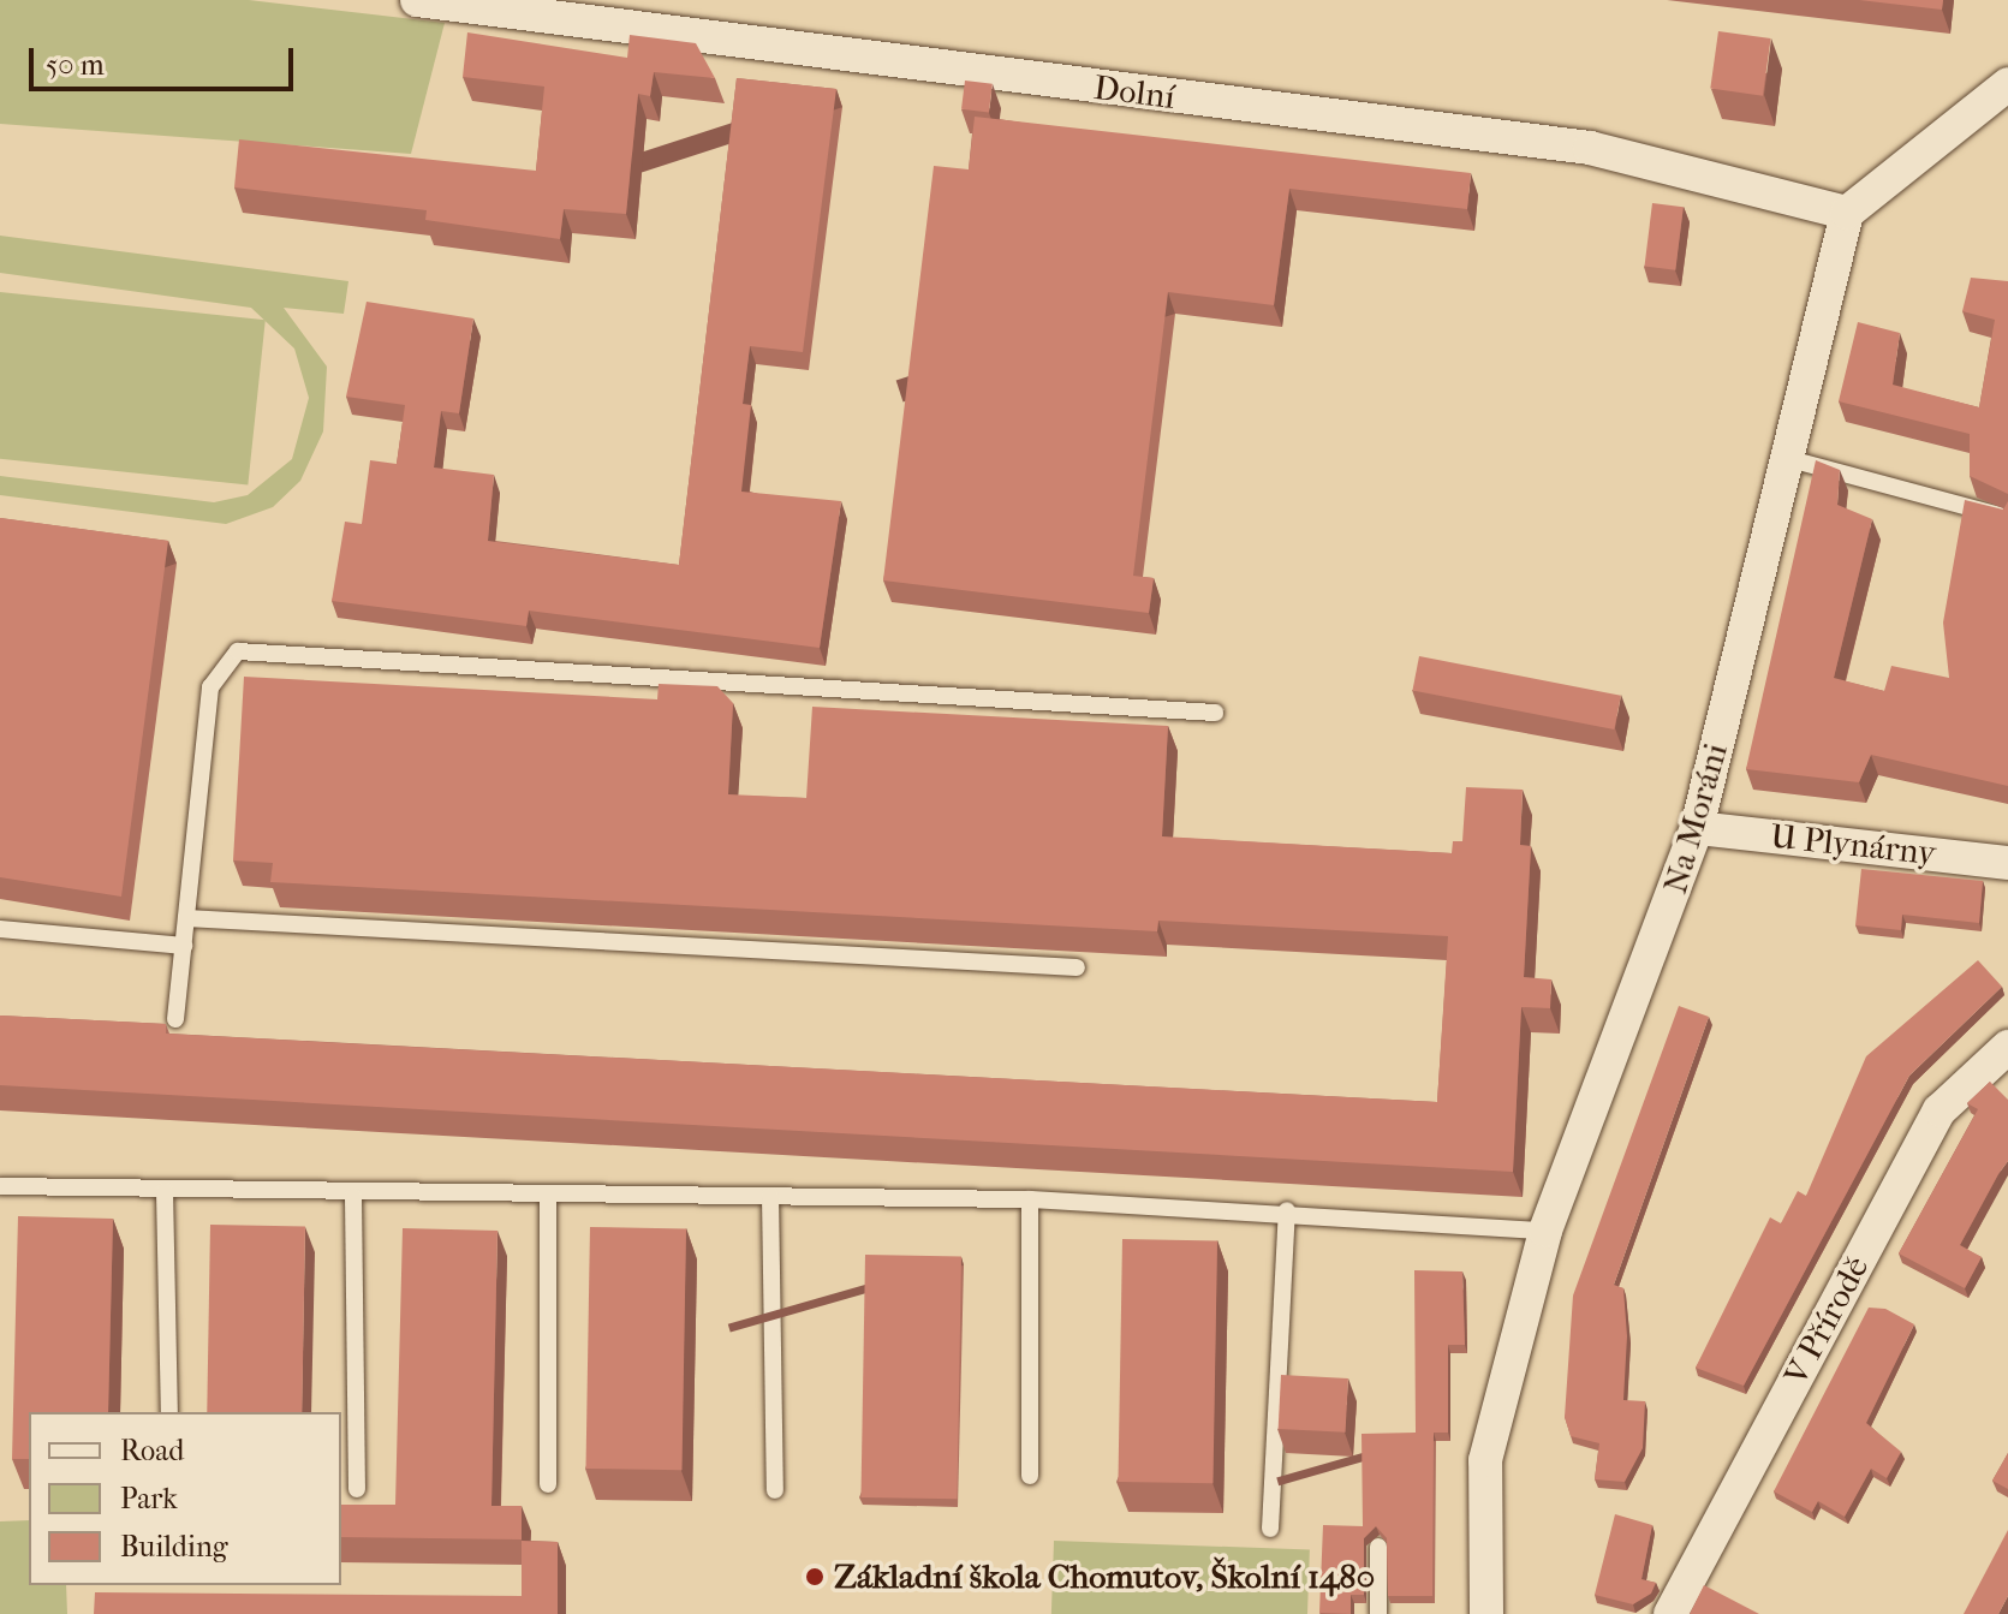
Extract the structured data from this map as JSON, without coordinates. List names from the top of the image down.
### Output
{
  "streets": {
    "street": [
      "Dolní",
      "Na Moráni",
      "U Plynárny",
      "V Přírodě"
    ]
  },
  "crossings": [
    ["Dolní", "Na Moráni"],
    ["Na Moráni", "U Plynárny"]
  ],
  "places": ["Základní škola Chomutov, Školní 1480"],
  "legend": ["Road", "Park", "Building"],
  "scale_bar": "50 m"
}
